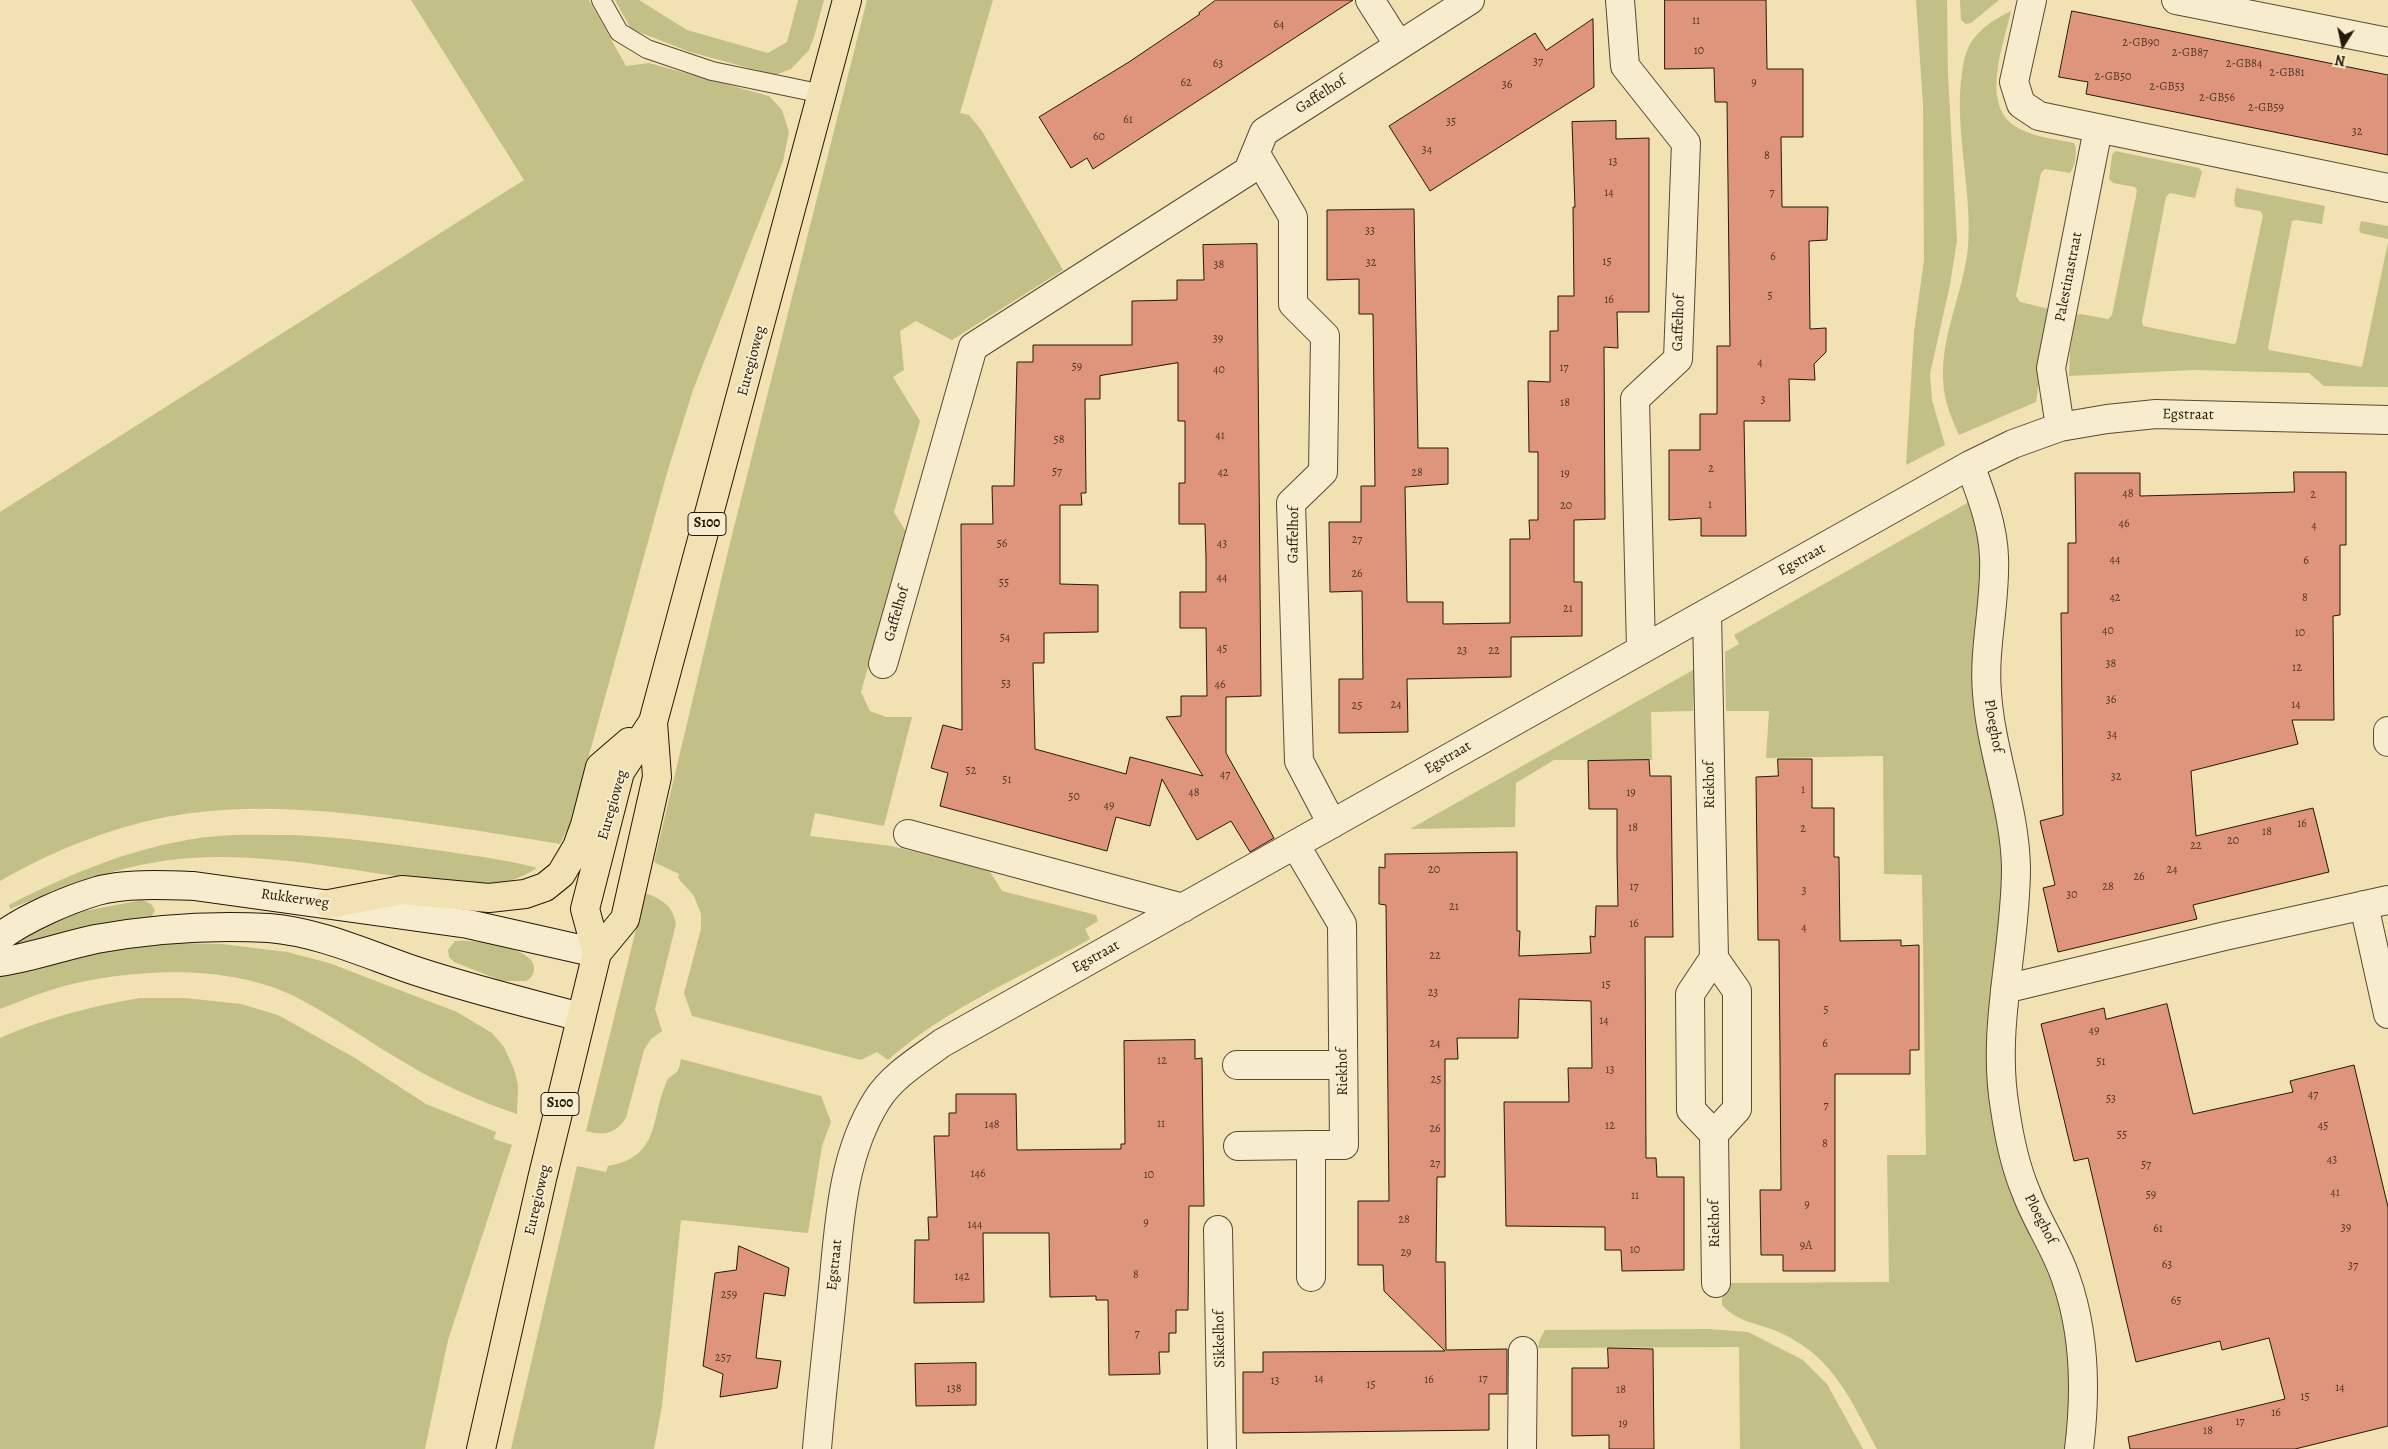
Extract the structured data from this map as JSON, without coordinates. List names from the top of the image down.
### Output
{
  "streets": {
    "main road": ["Euregioweg", "S100"],
    "street": [
      "Gaffelhof",
      "Palestinastraat",
      "Egstraat",
      "Ploeghof",
      "Riekhof",
      "Rukkerweg",
      "Sikkelhof"
    ]
  },
  "crossings": [
    ["Gaffelhof", "Egstraat"],
    ["Palestinastraat", "Egstraat"],
    ["Euregioweg", "Rukkerweg"],
    ["Egstraat", "Ploeghof"],
    ["Egstraat", "Riekhof"]
  ],
  "house_numbers": [
    "11",
    "64",
    "2-GB90",
    "10",
    "2-GB87",
    "37",
    "63",
    "2-GB84",
    "2-GB81",
    "2-GB50",
    "62",
    "9",
    "36",
    "2-GB53",
    "2-GB56",
    "2-GB59",
    "61",
    "35",
    "32",
    "60",
    "34",
    "8",
    "13",
    "14",
    "7",
    "33",
    "6",
    "15",
    "32",
    "38",
    "5",
    "16",
    "39",
    "4",
    "59",
    "17",
    "40",
    "3",
    "18",
    "41",
    "58",
    "2",
    "57",
    "42",
    "28",
    "19",
    "48",
    "2",
    "1",
    "20",
    "46",
    "4",
    "27",
    "56",
    "43",
    "44",
    "6",
    "26",
    "44",
    "55",
    "42",
    "8",
    "21",
    "40",
    "10",
    "54",
    "45",
    "23",
    "22",
    "38",
    "12",
    "53",
    "46",
    "36",
    "24",
    "14",
    "25",
    "34",
    "52",
    "47",
    "32",
    "51",
    "1",
    "48",
    "19",
    "50",
    "49",
    "16",
    "18",
    "2",
    "18",
    "20",
    "22",
    "20",
    "24",
    "26",
    "17",
    "28",
    "3",
    "30",
    "21",
    "16",
    "4",
    "22",
    "15",
    "23",
    "5",
    "14",
    "49",
    "24",
    "6",
    "12",
    "51",
    "13",
    "25",
    "47",
    "53",
    "7",
    "11",
    "148",
    "12",
    "45",
    "26",
    "55",
    "8",
    "43",
    "27",
    "57",
    "146",
    "10",
    "41",
    "59",
    "11",
    "9",
    "28",
    "9",
    "144",
    "39",
    "61",
    "9A",
    "10",
    "29",
    "63",
    "37",
    "8",
    "142",
    "259",
    "65",
    "7",
    "257",
    "14",
    "17",
    "16",
    "13",
    "15",
    "14",
    "138",
    "18",
    "15",
    "16",
    "17",
    "19",
    "18"
  ],
  "north": "bottom"
}
